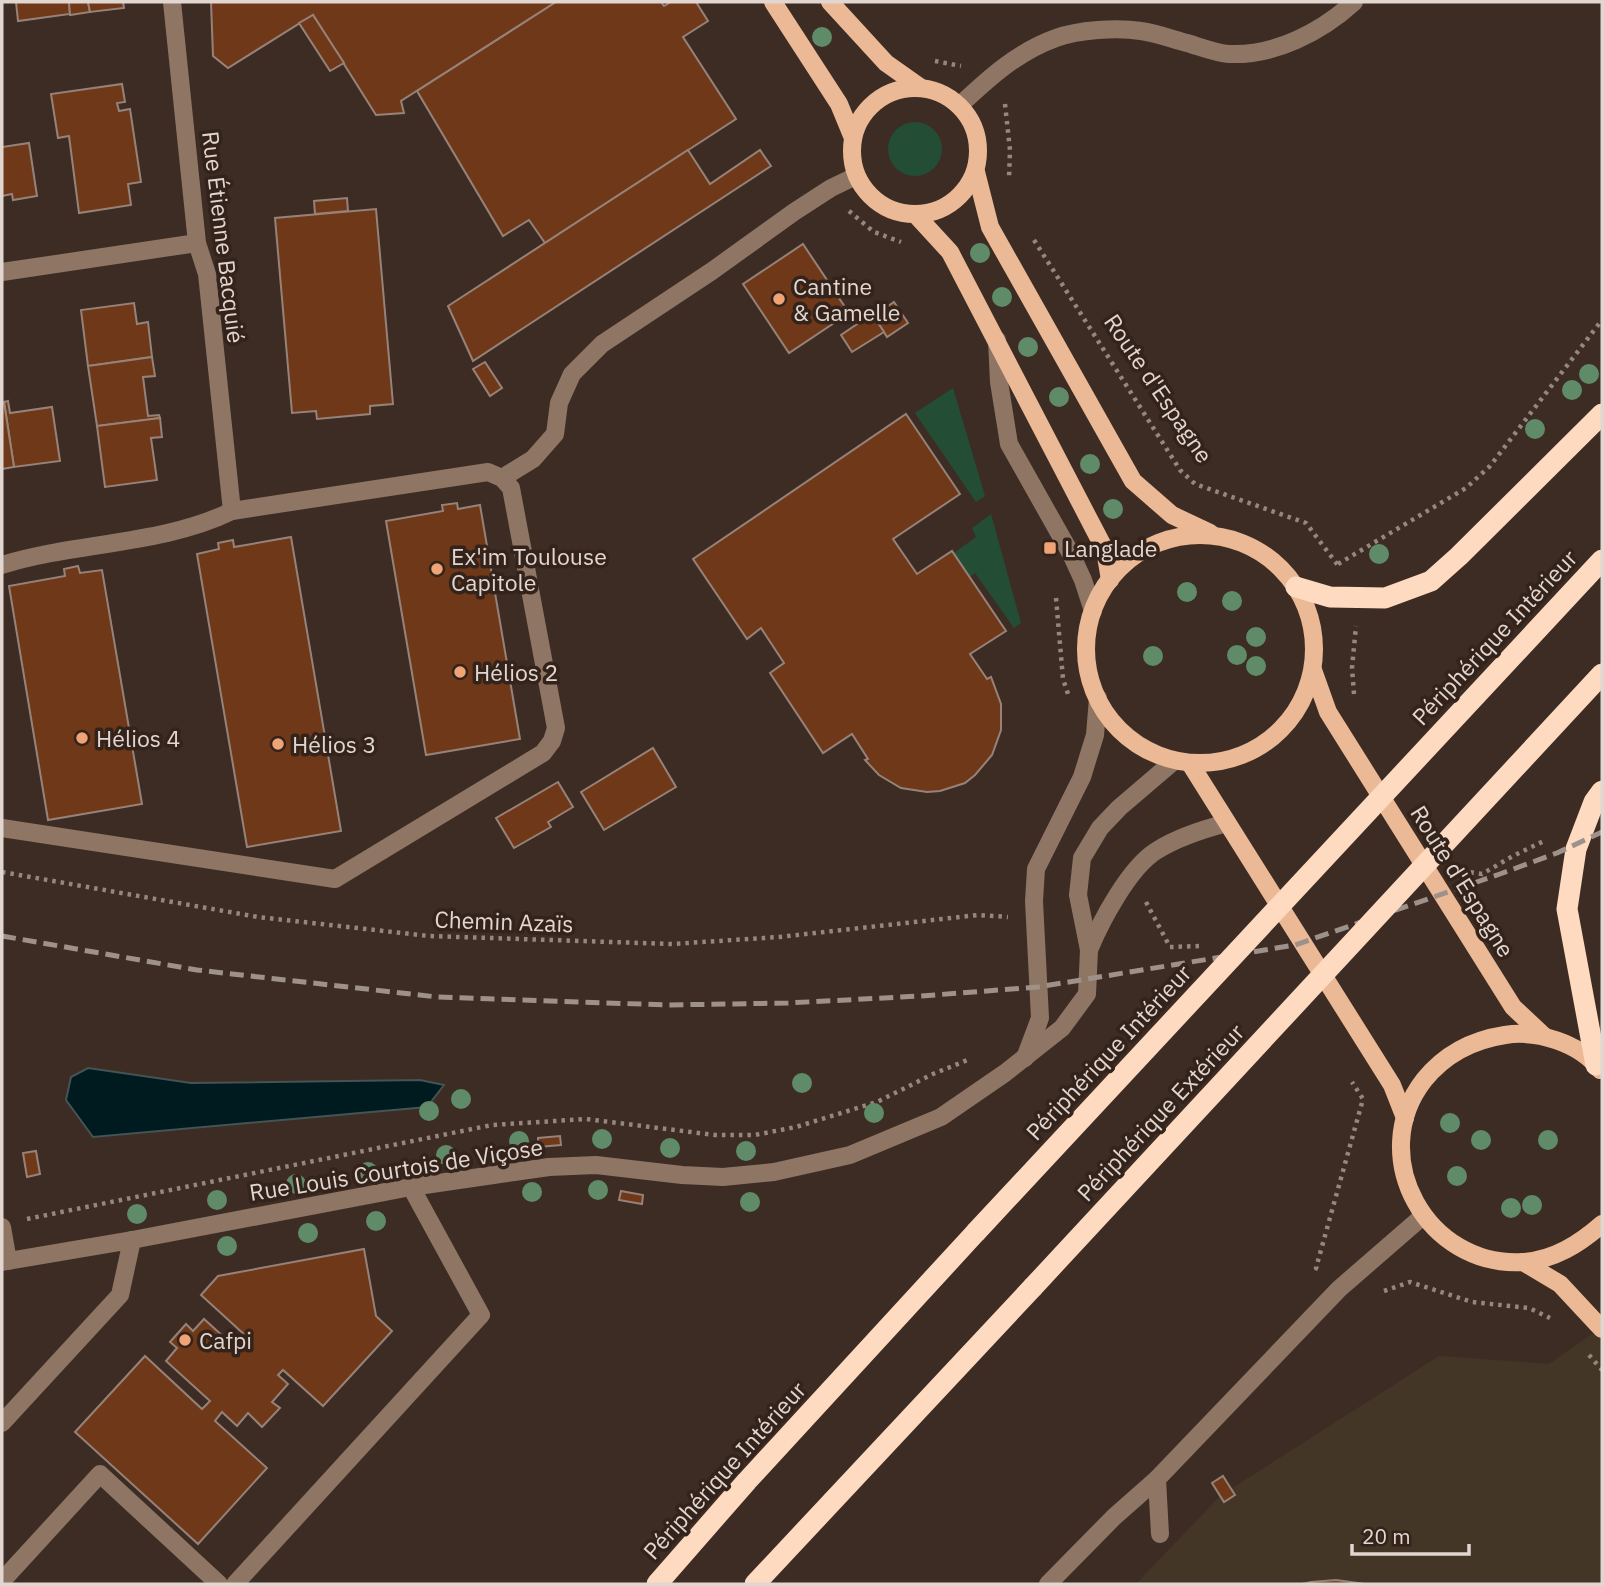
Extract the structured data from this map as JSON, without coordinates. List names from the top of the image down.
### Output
{
  "streets": {
    "highway": ["Périphérique Intérieur", "Périphérique Extérieur"],
    "main road": ["Route d'Espagne"],
    "street": ["Rue Étienne Bacquié", "Rue Louis Courtois de Viçose"],
    "path": ["Chemin Azaïs"]
  },
  "crossings": [
    ["Route d'Espagne", "Rue Louis Courtois de Viçose"]
  ],
  "places": {
    "other": [
      "Cantine & Gamelle",
      "Ex'im Toulouse Capitole",
      "Hélios 2",
      "Hélios 4",
      "Hélios 3",
      "Cafpi"
    ],
    "transit": ["Langlade"]
  },
  "scale_bar": "20 m"
}
